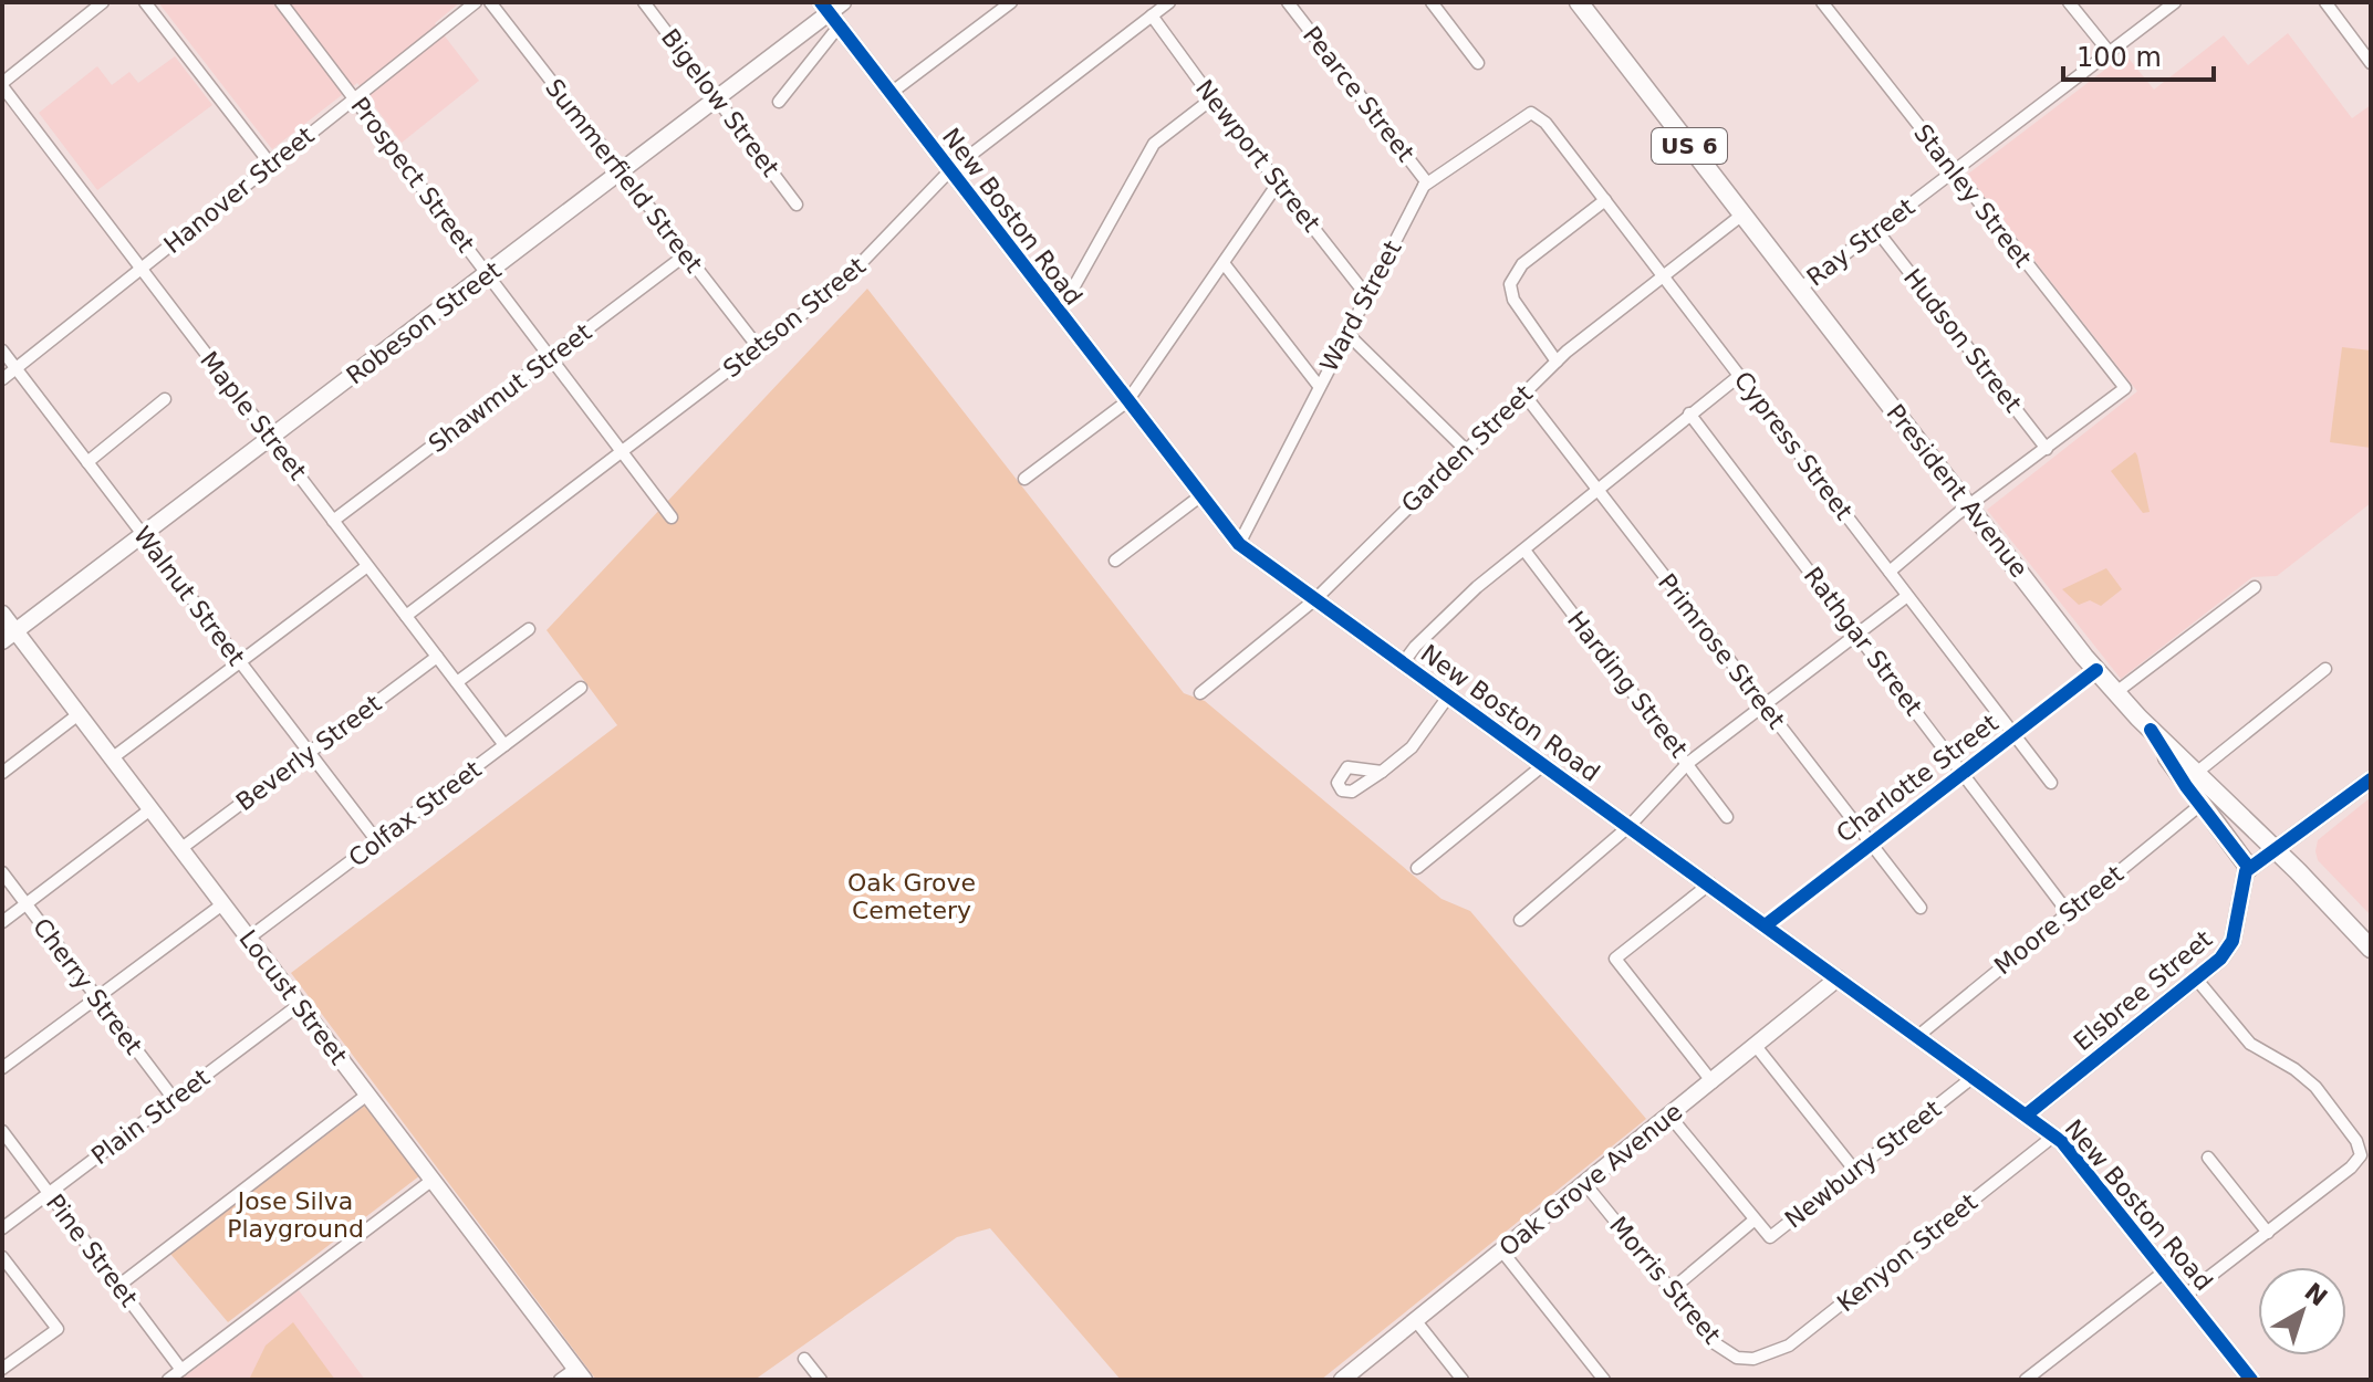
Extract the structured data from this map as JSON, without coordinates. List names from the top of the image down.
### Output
{
  "streets": {
    "main road": ["US 6", "President Avenue"],
    "street": [
      "Pearce Street",
      "Bigelow Street",
      "Newport Street",
      "Prospect Street",
      "Summerfield Street",
      "Hanover Street",
      "Stanley Street",
      "New Boston Road",
      "Ray Street",
      "Ward Street",
      "Stetson Street",
      "Robeson Street",
      "Hudson Street",
      "Shawmut Street",
      "Maple Street",
      "Cypress Street",
      "Garden Street",
      "Walnut Street",
      "Rathgar Street",
      "Primrose Street",
      "Harding Street",
      "Beverly Street",
      "Charlotte Street",
      "Colfax Street",
      "Moore Street",
      "Cherry Street",
      "Elsbree Street",
      "Locust Street",
      "Plain Street",
      "Newbury Street",
      "Oak Grove Avenue",
      "Pine Street",
      "Kenyon Street",
      "Morris Street"
    ]
  },
  "crossings": [
    ["Pearce Street", "Ward Street"],
    ["Bigelow Street", "Robeson Street"],
    ["Newport Street", "Ward Street"],
    ["Newport Street", "Stetson Street"],
    ["Prospect Street", "Hanover Street"],
    ["Prospect Street", "Stetson Street"],
    ["Prospect Street", "Robeson Street"],
    ["Prospect Street", "Shawmut Street"],
    ["Summerfield Street", "Stetson Street"],
    ["Summerfield Street", "Robeson Street"],
    ["Summerfield Street", "Shawmut Street"],
    ["Hanover Street", "Maple Street"],
    ["Hanover Street", "Walnut Street"],
    ["Stanley Street", "Ray Street"],
    ["Stanley Street", "Hudson Street"],
    ["New Boston Road", "Ward Street"],
    ["New Boston Road", "Stetson Street"],
    ["New Boston Road", "Robeson Street"],
    ["New Boston Road", "Garden Street"],
    ["New Boston Road", "Charlotte Street"],
    ["New Boston Road", "Moore Street"],
    ["New Boston Road", "Elsbree Street"],
    ["New Boston Road", "Newbury Street"],
    ["New Boston Road", "Oak Grove Avenue"],
    ["New Boston Road", "Kenyon Street"],
    ["Ray Street", "Hudson Street"],
    ["Ray Street", "President Avenue"],
    ["Ward Street", "Cypress Street"],
    ["Stetson Street", "Maple Street"],
    ["Robeson Street", "Maple Street"],
    ["Robeson Street", "Walnut Street"],
    ["Robeson Street", "Locust Street"],
    ["Shawmut Street", "Maple Street"],
    ["Maple Street", "Beverly Street"],
    ["Maple Street", "Colfax Street"],
    ["Cypress Street", "Garden Street"],
    ["Cypress Street", "Charlotte Street"],
    ["Garden Street", "President Avenue"],
    ["Garden Street", "Primrose Street"],
    ["President Avenue", "Charlotte Street"],
    ["Walnut Street", "Beverly Street"],
    ["Walnut Street", "Colfax Street"],
    ["Rathgar Street", "Charlotte Street"],
    ["Rathgar Street", "Moore Street"],
    ["Primrose Street", "Charlotte Street"],
    ["Beverly Street", "Locust Street"],
    ["Colfax Street", "Locust Street"],
    ["Cherry Street", "Plain Street"],
    ["Locust Street", "Plain Street"],
    ["Plain Street", "Pine Street"],
    ["Oak Grove Avenue", "Morris Street"],
    ["Kenyon Street", "Morris Street"]
  ],
  "parks": ["Oak Grove Cemetery", "Jose Silva Playground"],
  "scale_bar": "100 m",
  "north": "top right"
}
